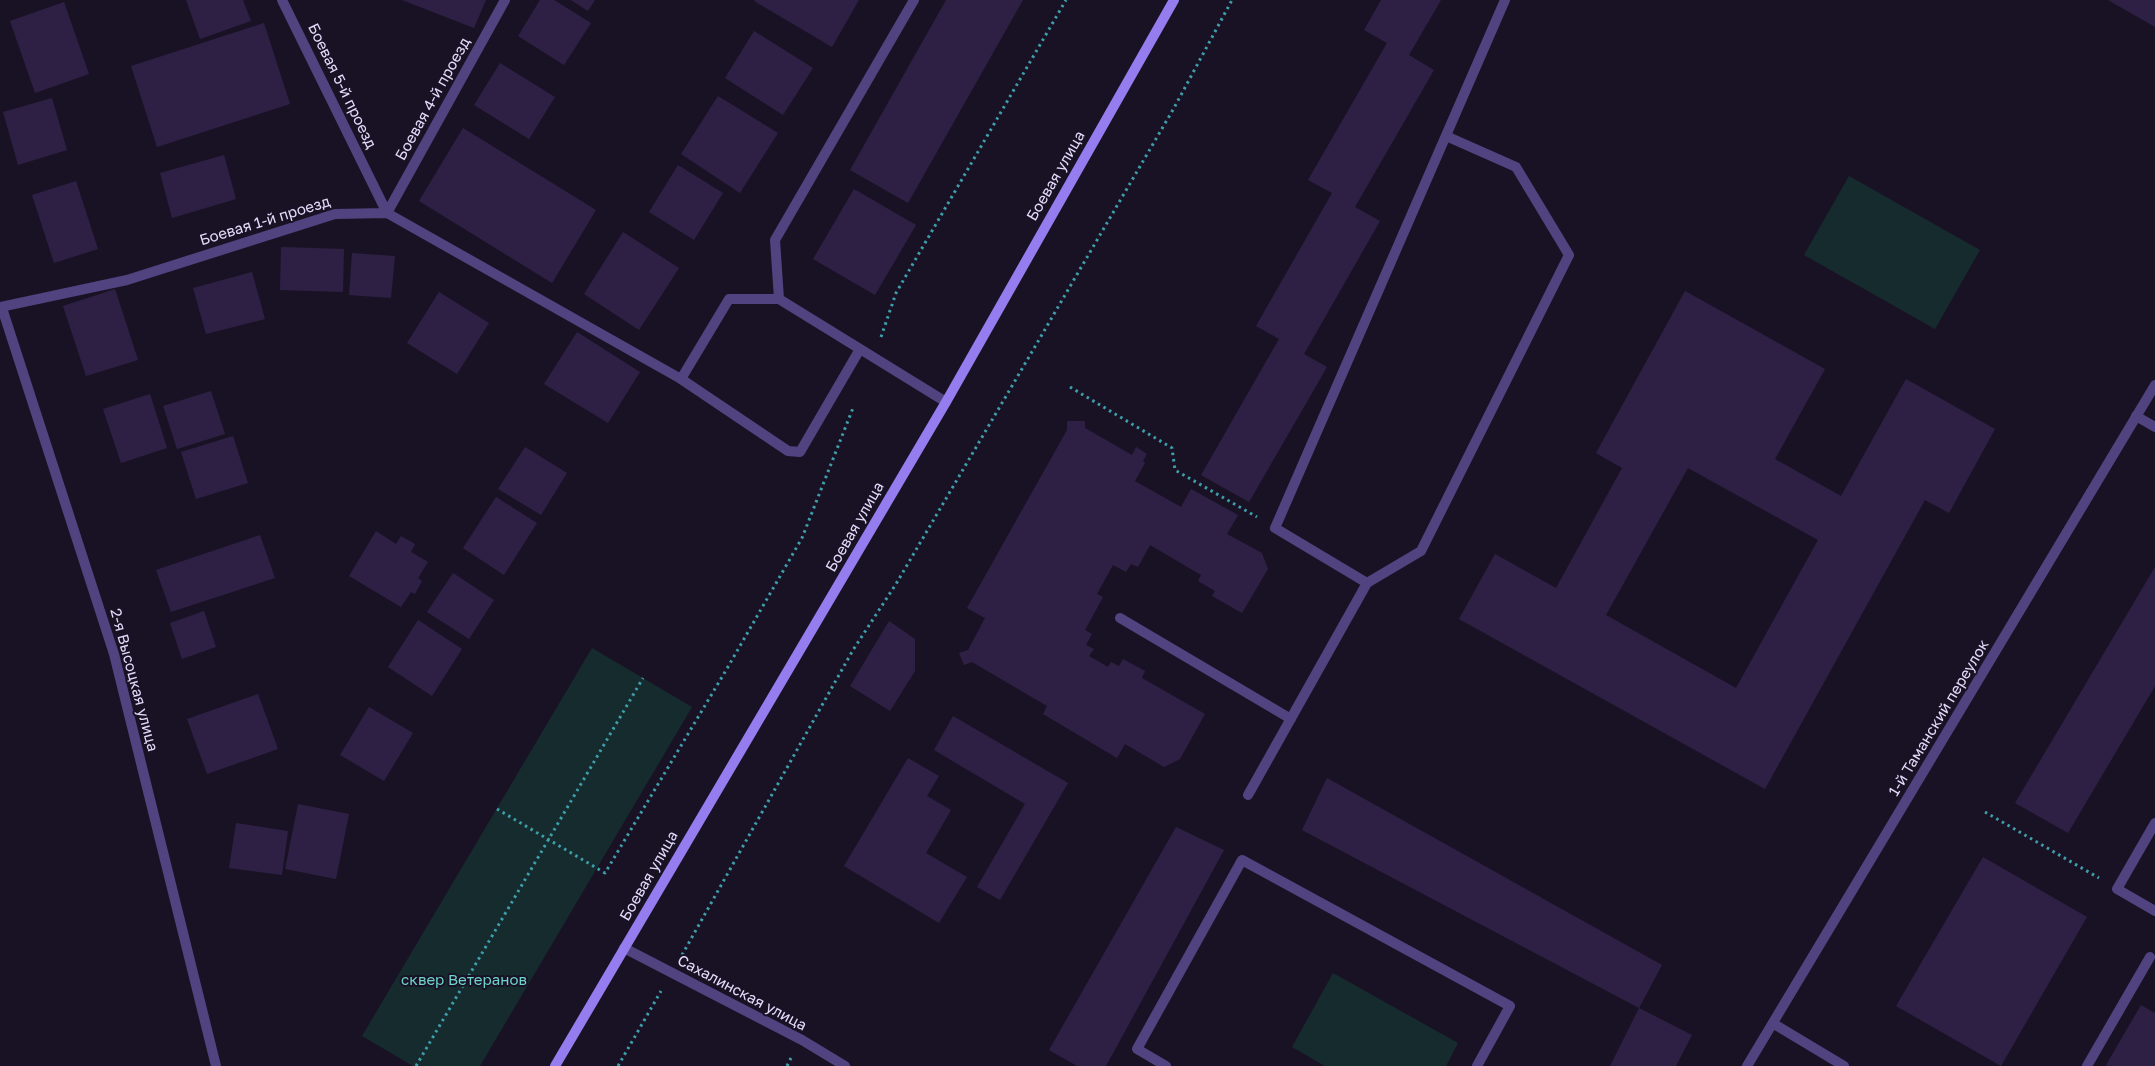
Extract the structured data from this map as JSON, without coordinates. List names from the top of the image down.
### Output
{
  "streets": {
    "main road": ["Боевая улица"],
    "street": [
      "Боевая 5-й проезд",
      "Боевая 4-й проезд",
      "Боевая 1-й проезд",
      "2-я Высоцкая улица",
      "1-й Таманский переулок",
      "Сахалинская улица"
    ]
  },
  "crossings": [
    ["Боевая 5-й проезд", "Боевая 4-й проезд"],
    ["Боевая 5-й проезд", "Боевая 1-й проезд"],
    ["Боевая 4-й проезд", "Боевая 1-й проезд"],
    ["Боевая улица", "Сахалинская улица"],
    ["Боевая 1-й проезд", "2-я Высоцкая улица"]
  ],
  "parks": ["сквер Ветеранов"]
}
